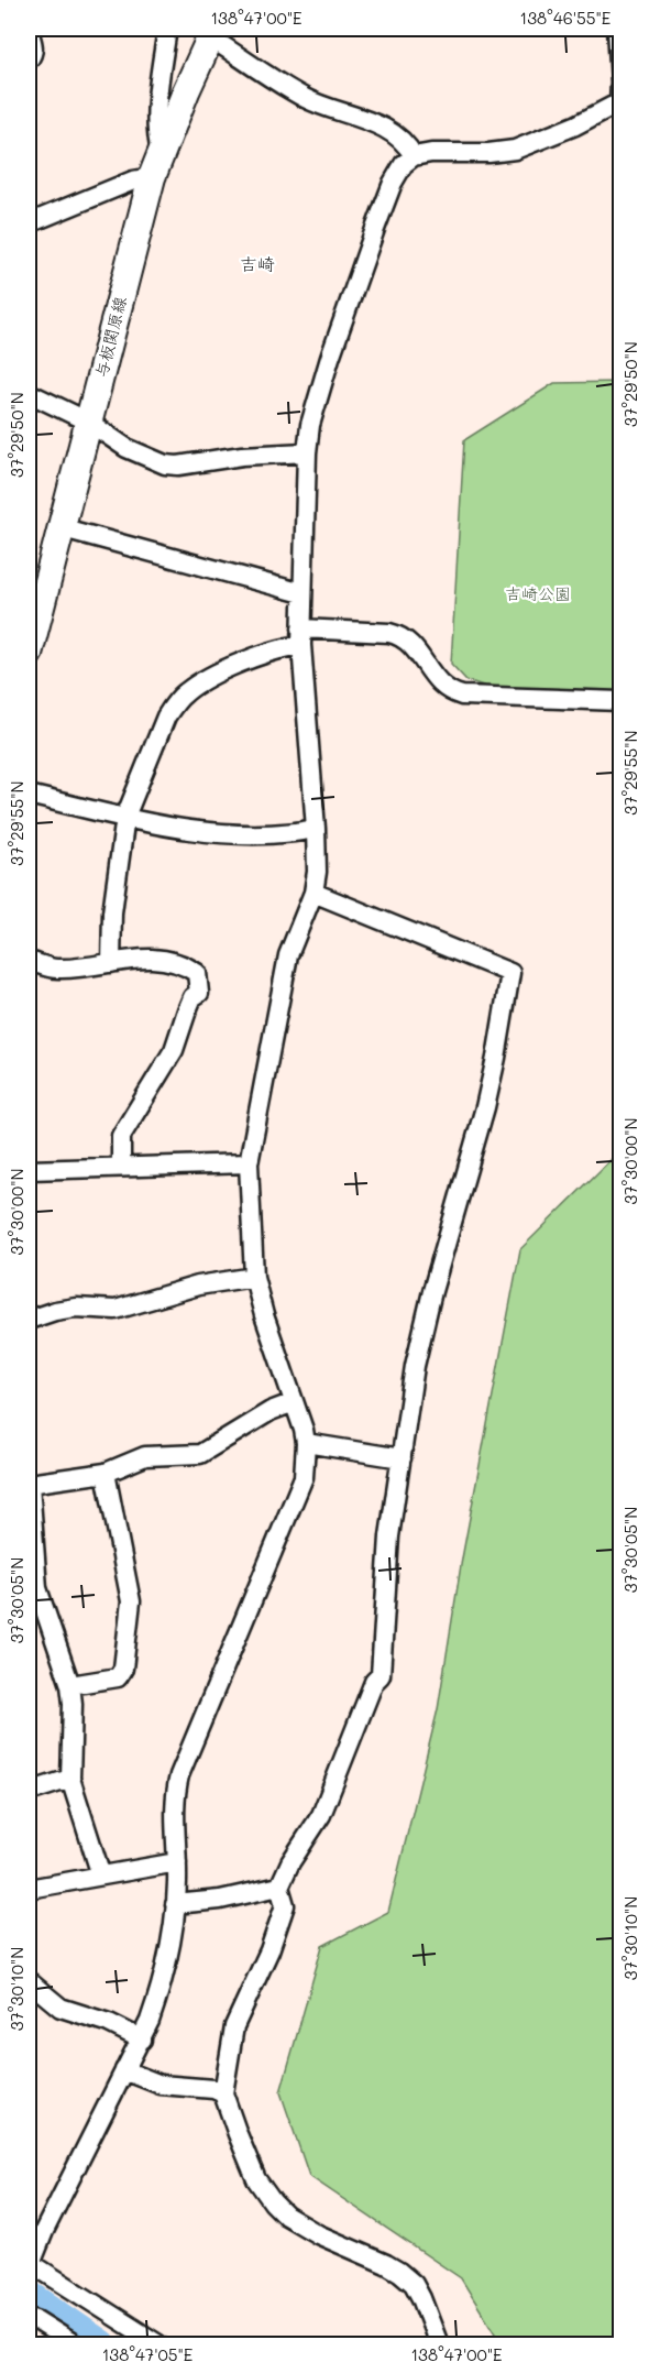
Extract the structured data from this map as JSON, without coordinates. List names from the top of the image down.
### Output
{
  "streets": {
    "main road": ["与板関原線"]
  },
  "districts": ["吉崎"],
  "parks": ["吉崎公園"],
  "coordinates": [
    "138°47'00\"E",
    "138°46'55\"E",
    "37°29'50\"N",
    "37°29'55\"N",
    "37°30'00\"N",
    "37°30'05\"N",
    "37°30'10\"N",
    "138°47'05\"E"
  ]
}
